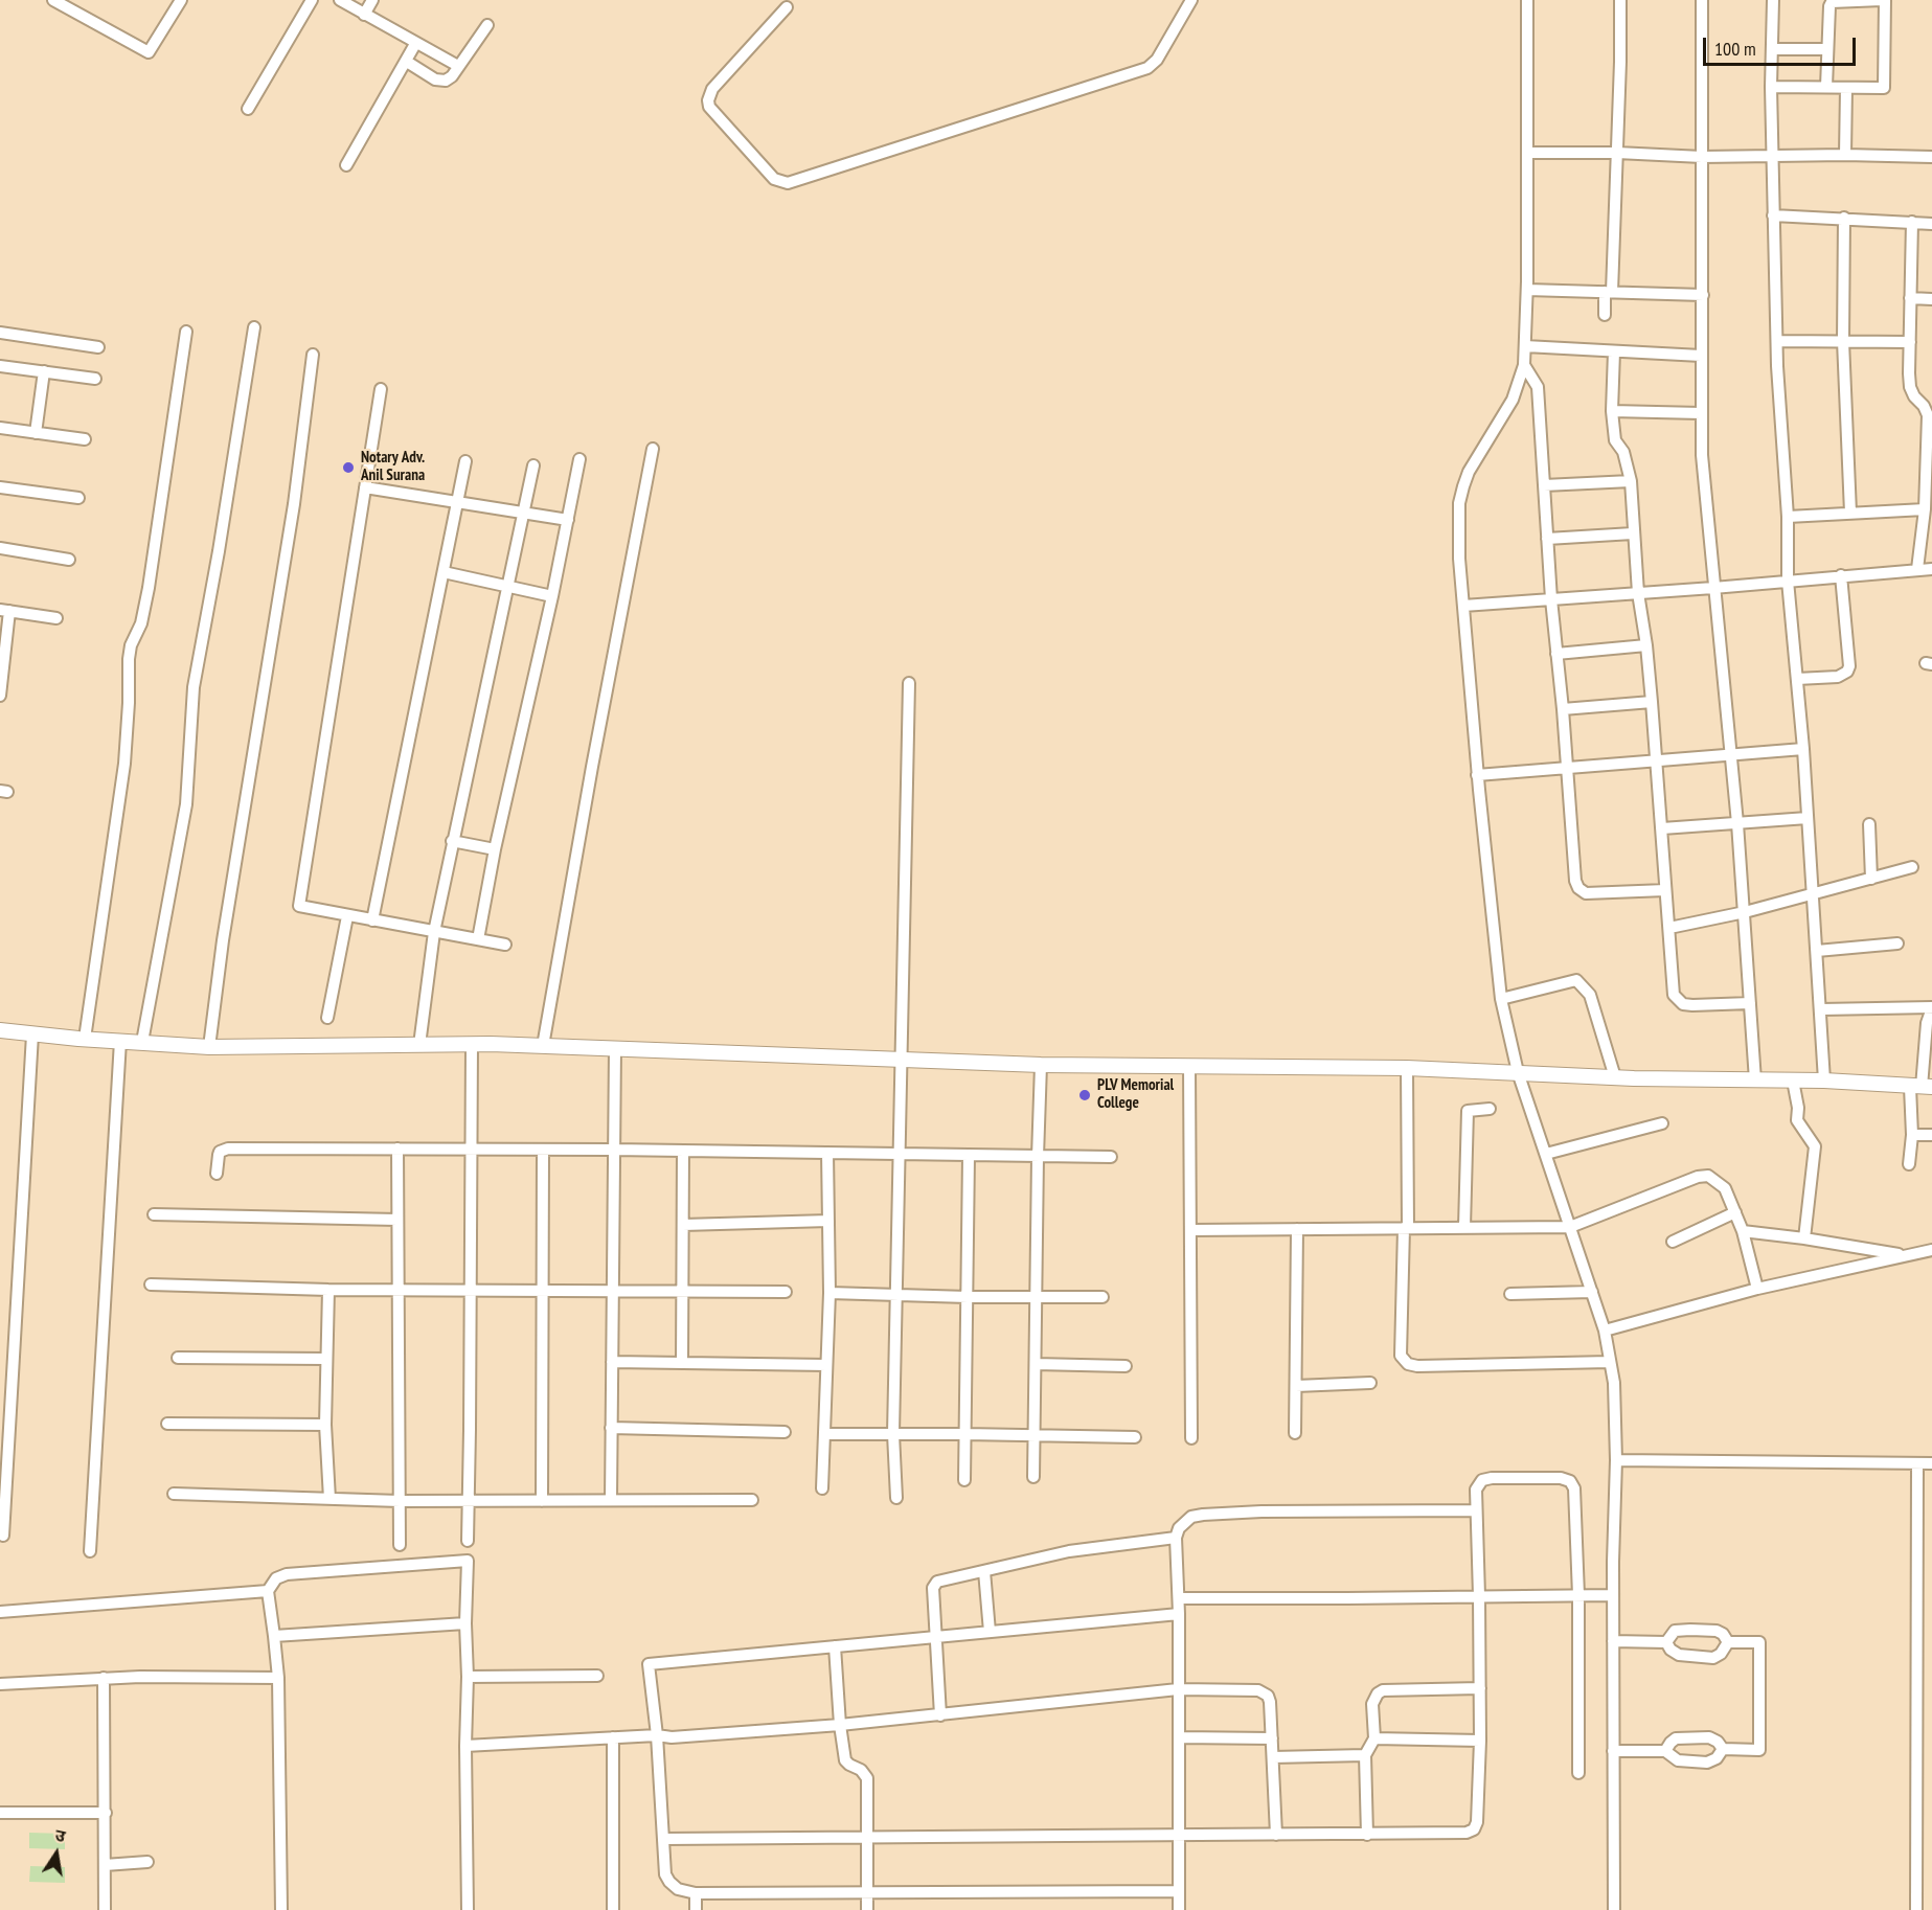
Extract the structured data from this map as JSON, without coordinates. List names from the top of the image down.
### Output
{
  "places": ["Notary Adv. Anil Surana", "PLV Memorial College"],
  "scale_bar": "100 m",
  "north": "top"
}
